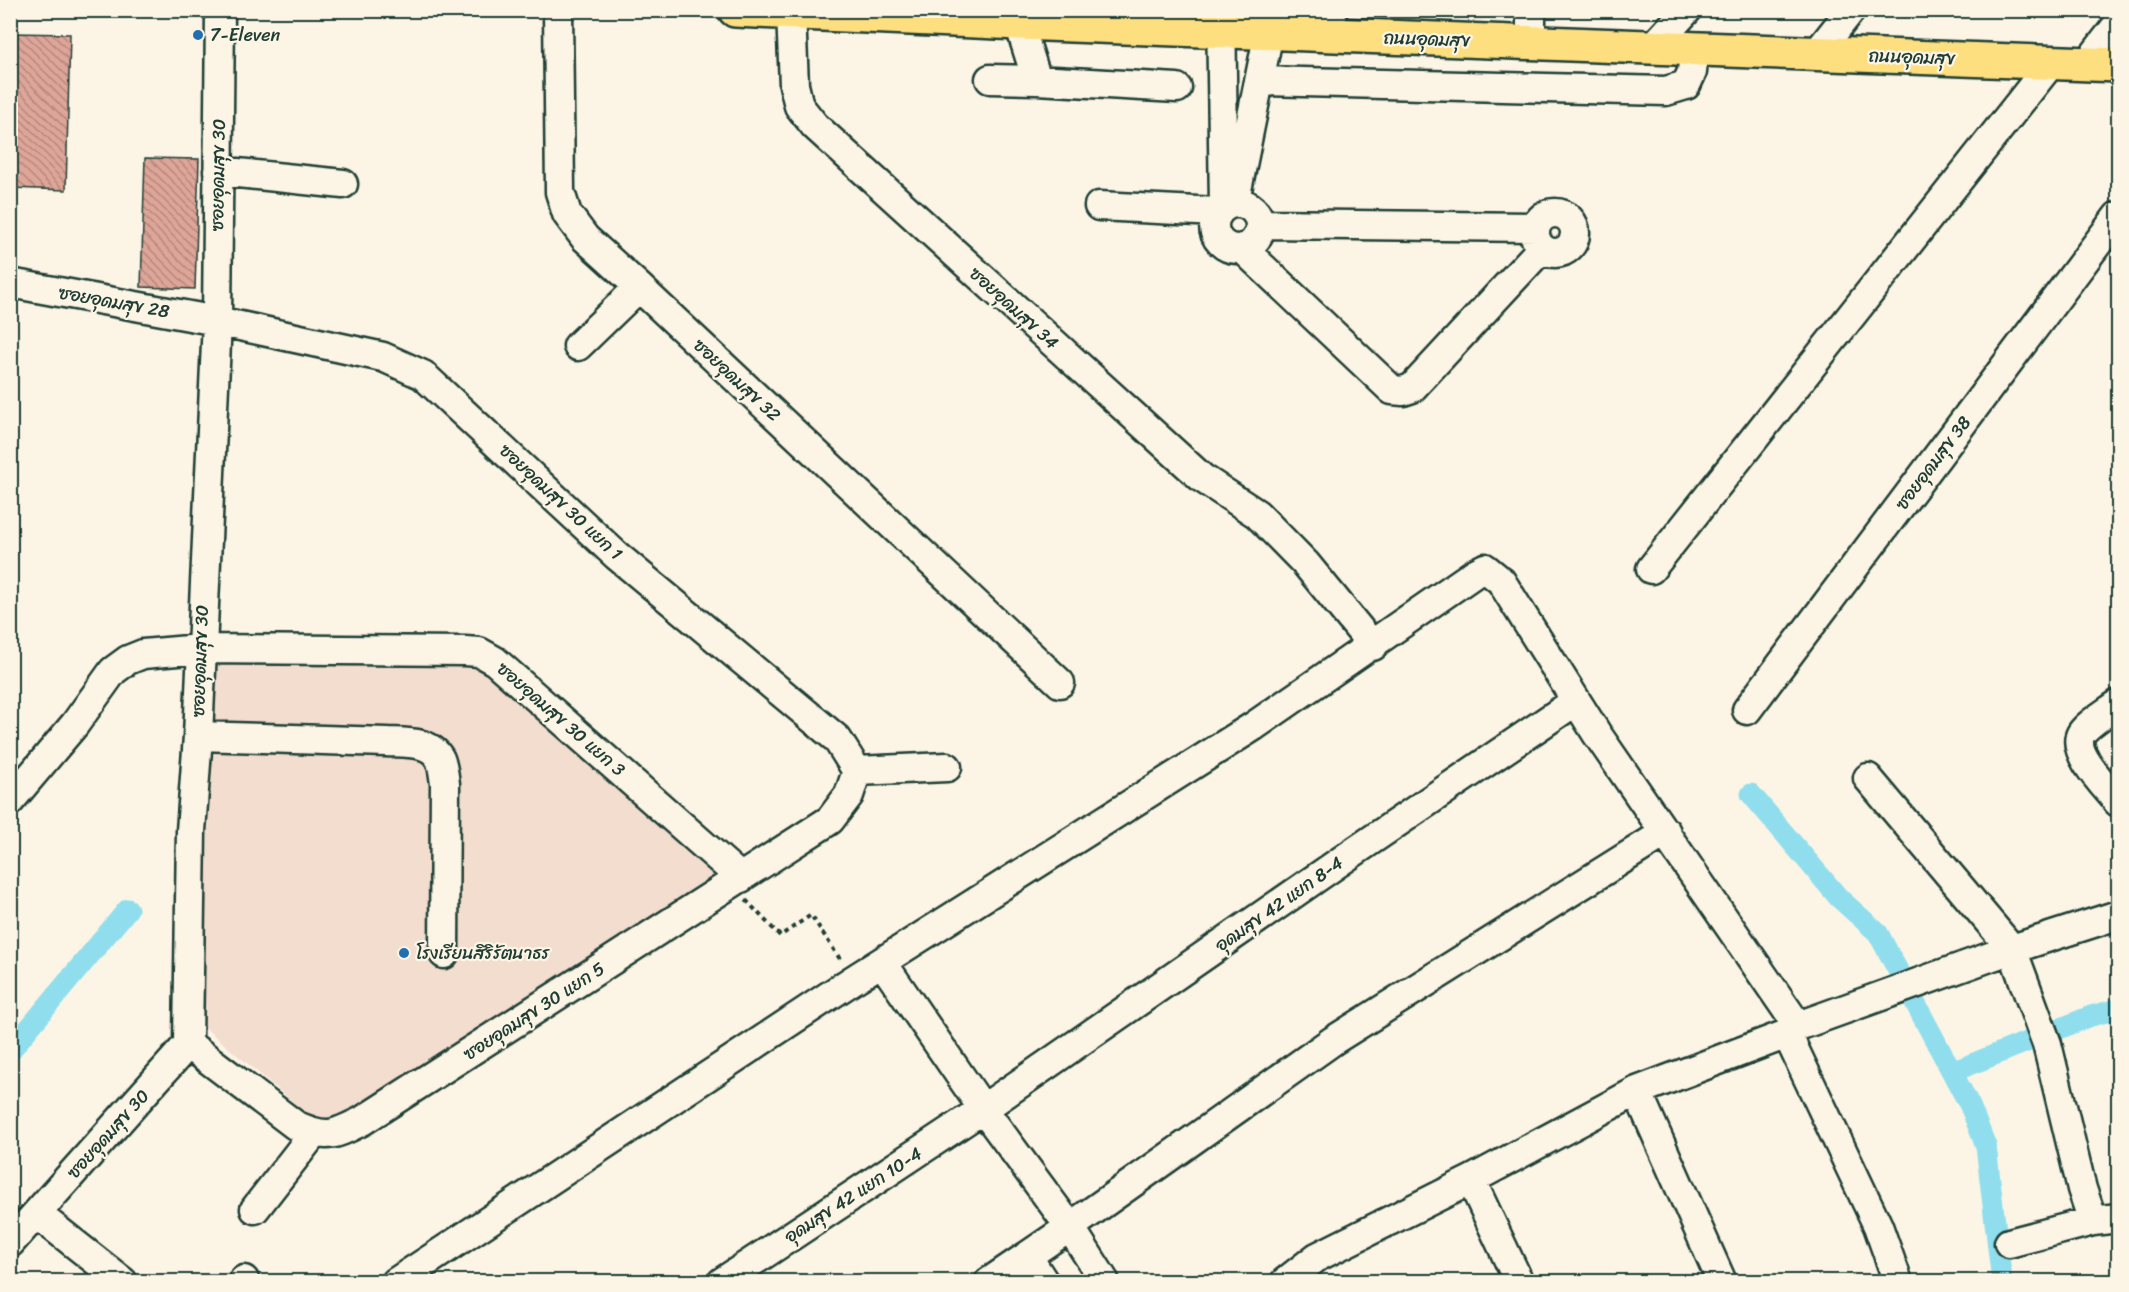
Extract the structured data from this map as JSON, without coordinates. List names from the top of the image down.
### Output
{
  "streets": {
    "main road": ["ถนนอุดมสุข"],
    "street": [
      "ซอยอุดมสุข 30",
      "ซอยอุดมสุข 28",
      "ซอยอุดมสุข 34",
      "ซอยอุดมสุข 32",
      "ซอยอุดมสุข 38",
      "ซอยอุดมสุข 30 แยก 1",
      "ซอยอุดมสุข 30 แยก 3",
      "อุดมสุข 42 แยก 8-4",
      "ซอยอุดมสุข 30 แยก 5",
      "อุดมสุข 42 แยก 10-4"
    ]
  },
  "crossings": [
    ["ถนนอุดมสุข", "ซอยอุดมสุข 34"],
    ["ซอยอุดมสุข 30", "ซอยอุดมสุข 28"],
    ["ซอยอุดมสุข 30", "ซอยอุดมสุข 30 แยก 1"],
    ["ซอยอุดมสุข 30", "ซอยอุดมสุข 30 แยก 3"],
    ["ซอยอุดมสุข 28", "ซอยอุดมสุข 30 แยก 1"],
    ["ซอยอุดมสุข 30 แยก 1", "ซอยอุดมสุข 30 แยก 5"],
    ["ซอยอุดมสุข 30 แยก 3", "ซอยอุดมสุข 30 แยก 5"],
    ["อุดมสุข 42 แยก 8-4", "อุดมสุข 42 แยก 10-4"]
  ],
  "places": ["7-Eleven", "โรงเรียนสิริรัตนาธร"]
}
